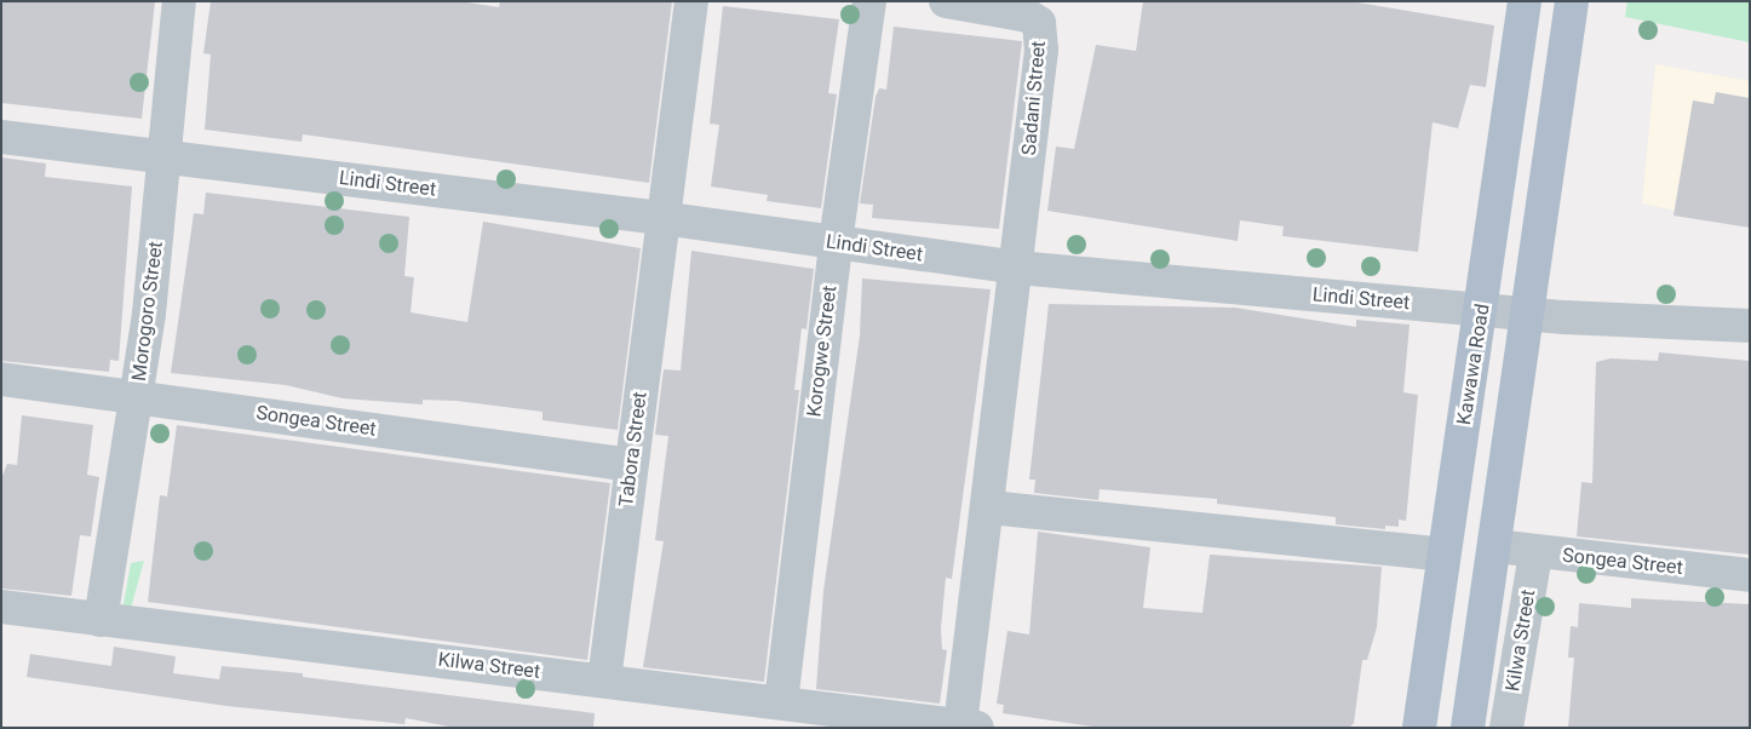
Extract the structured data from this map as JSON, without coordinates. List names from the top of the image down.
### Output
{
  "streets": {
    "main road": ["Kawawa Road"],
    "street": [
      "Sadani Street",
      "Lindi Street",
      "Morogoro Street",
      "Korogwe Street",
      "Songea Street",
      "Tabora Street",
      "Kilwa Street"
    ]
  },
  "crossings": [
    ["Sadani Street", "Lindi Street"],
    ["Sadani Street", "Kilwa Street"],
    ["Lindi Street", "Morogoro Street"],
    ["Lindi Street", "Korogwe Street"],
    ["Lindi Street", "Kawawa Road"],
    ["Lindi Street", "Tabora Street"],
    ["Morogoro Street", "Songea Street"],
    ["Morogoro Street", "Kilwa Street"],
    ["Korogwe Street", "Kilwa Street"],
    ["Songea Street", "Tabora Street"],
    ["Songea Street", "Kilwa Street"],
    ["Tabora Street", "Kilwa Street"]
  ]
}
